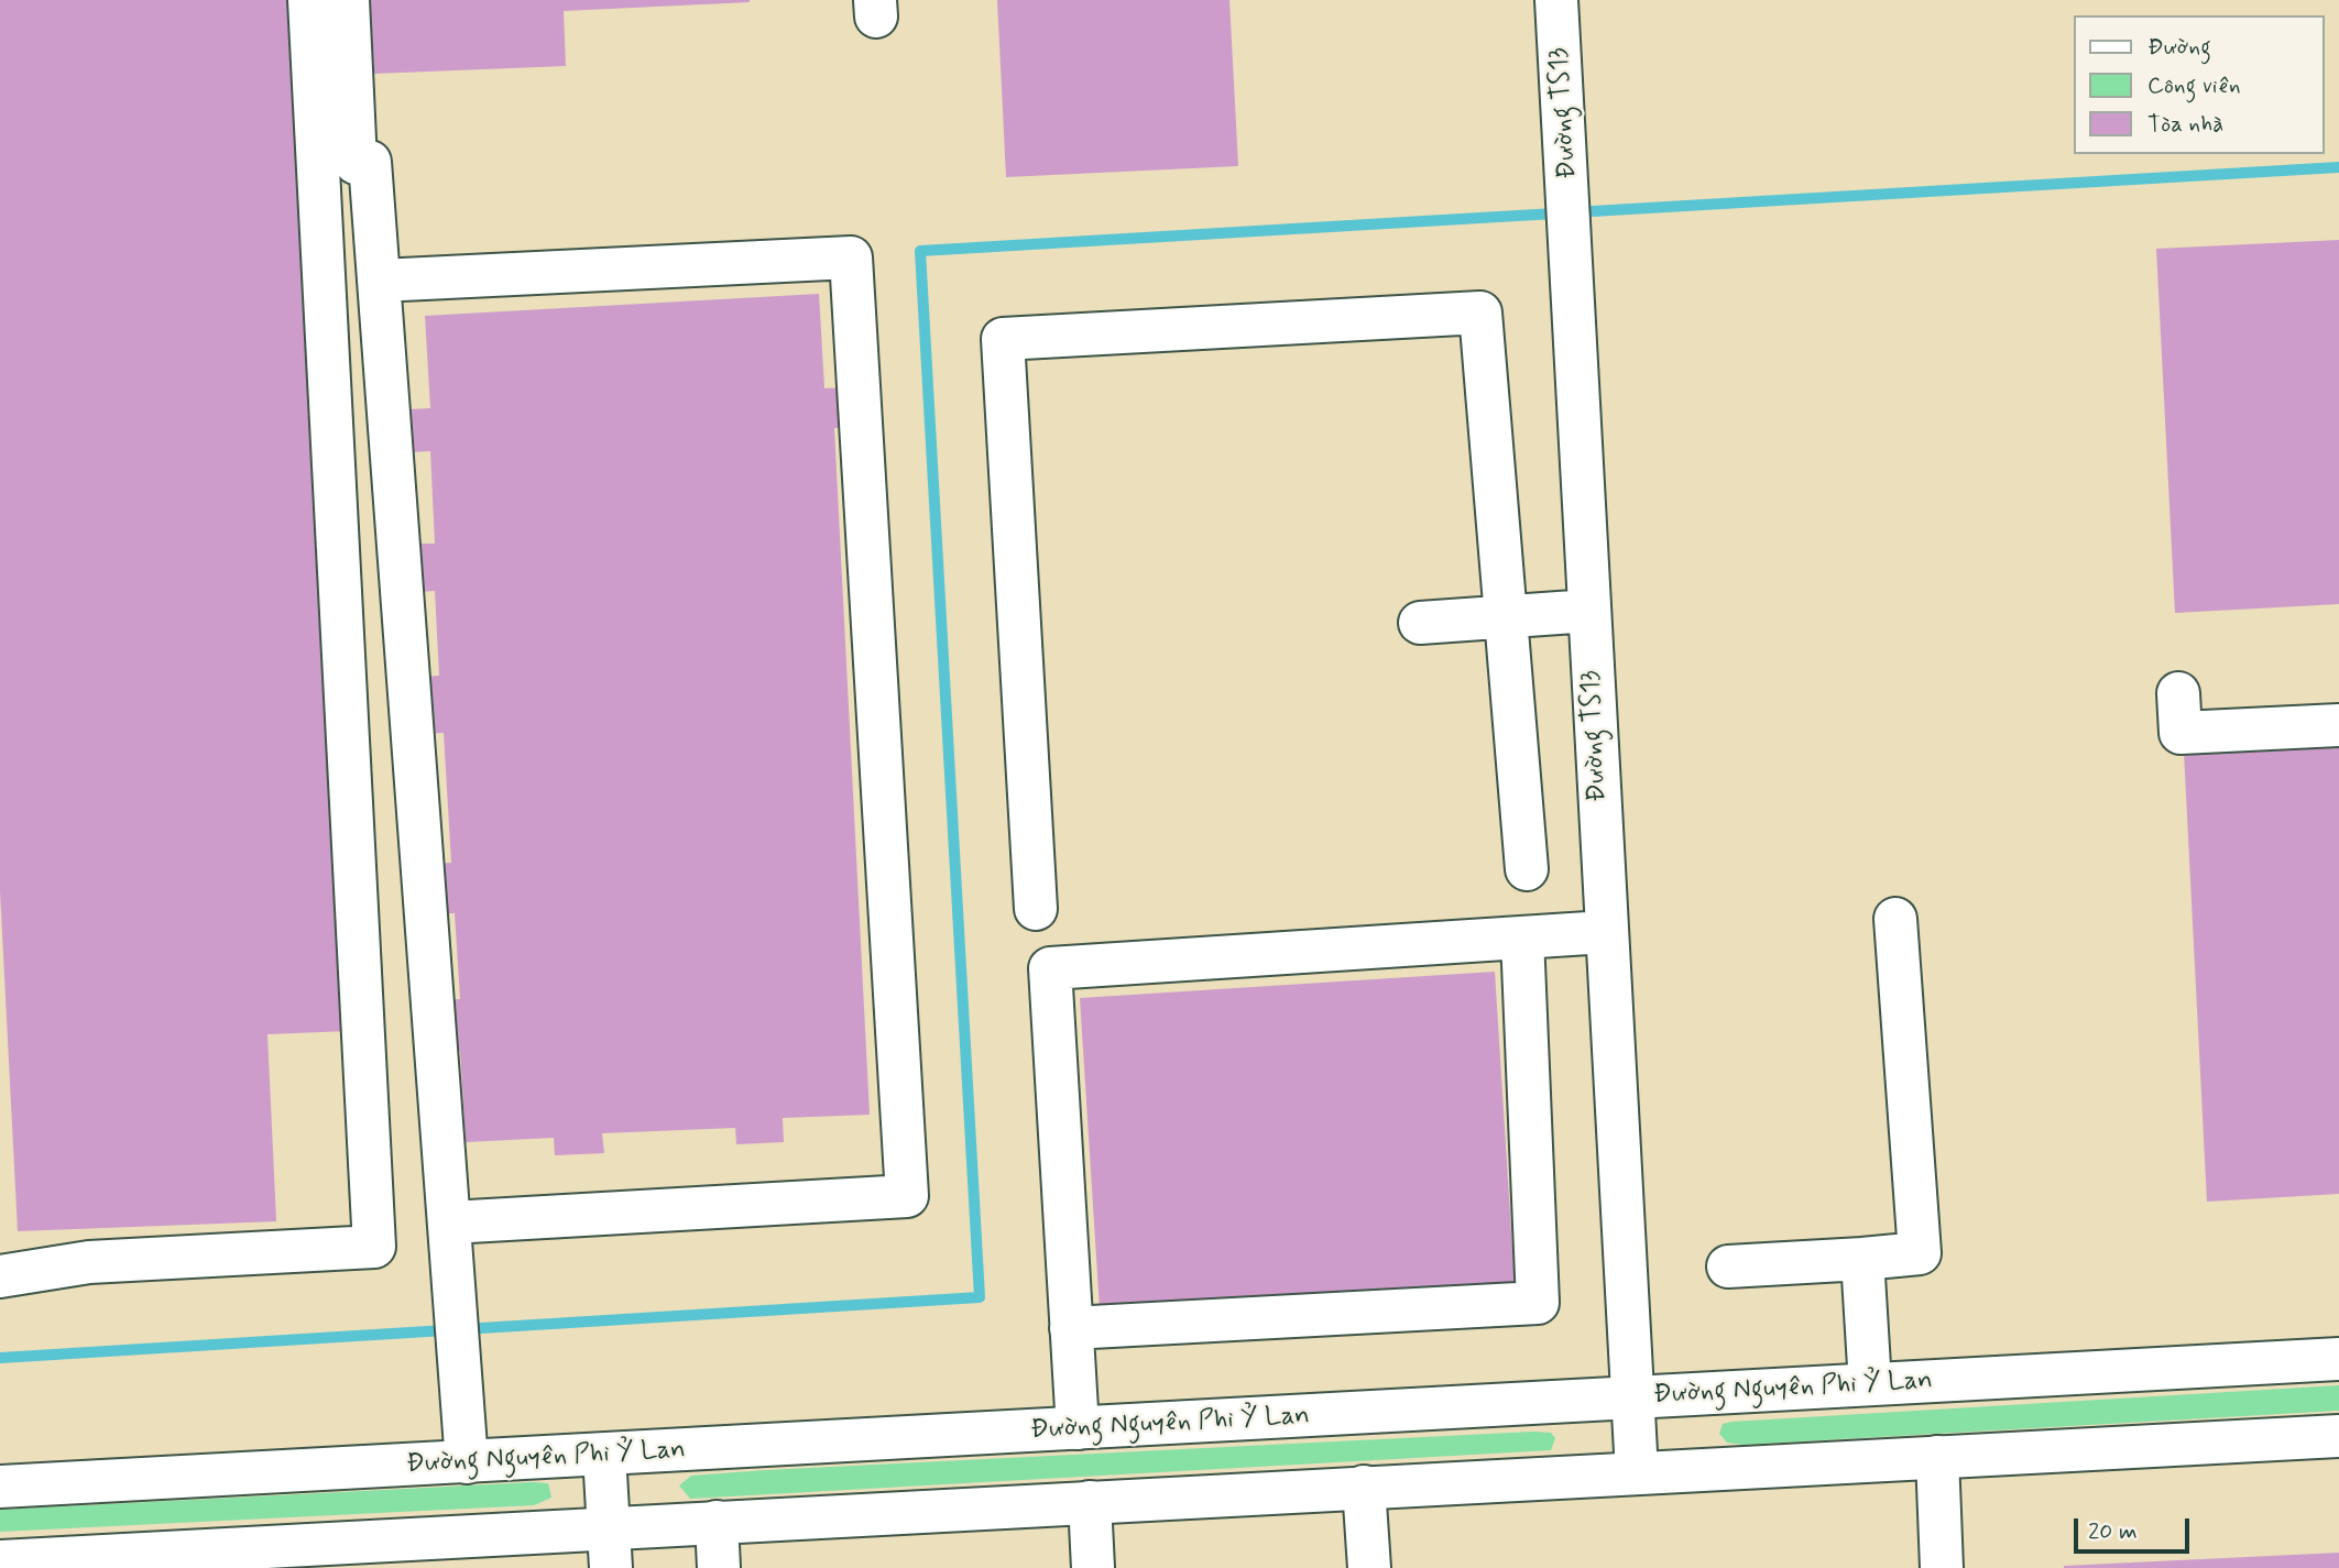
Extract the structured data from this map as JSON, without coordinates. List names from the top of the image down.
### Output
{
  "streets": {
    "main road": ["Đường TS13", "Đường Nguyên Phi Ỷ Lan"]
  },
  "crossings": [
    ["Đường TS13", "Đường Nguyên Phi Ỷ Lan"]
  ],
  "legend": ["Đường", "Công viên", "Tòa nhà"],
  "scale_bar": "20 m"
}
